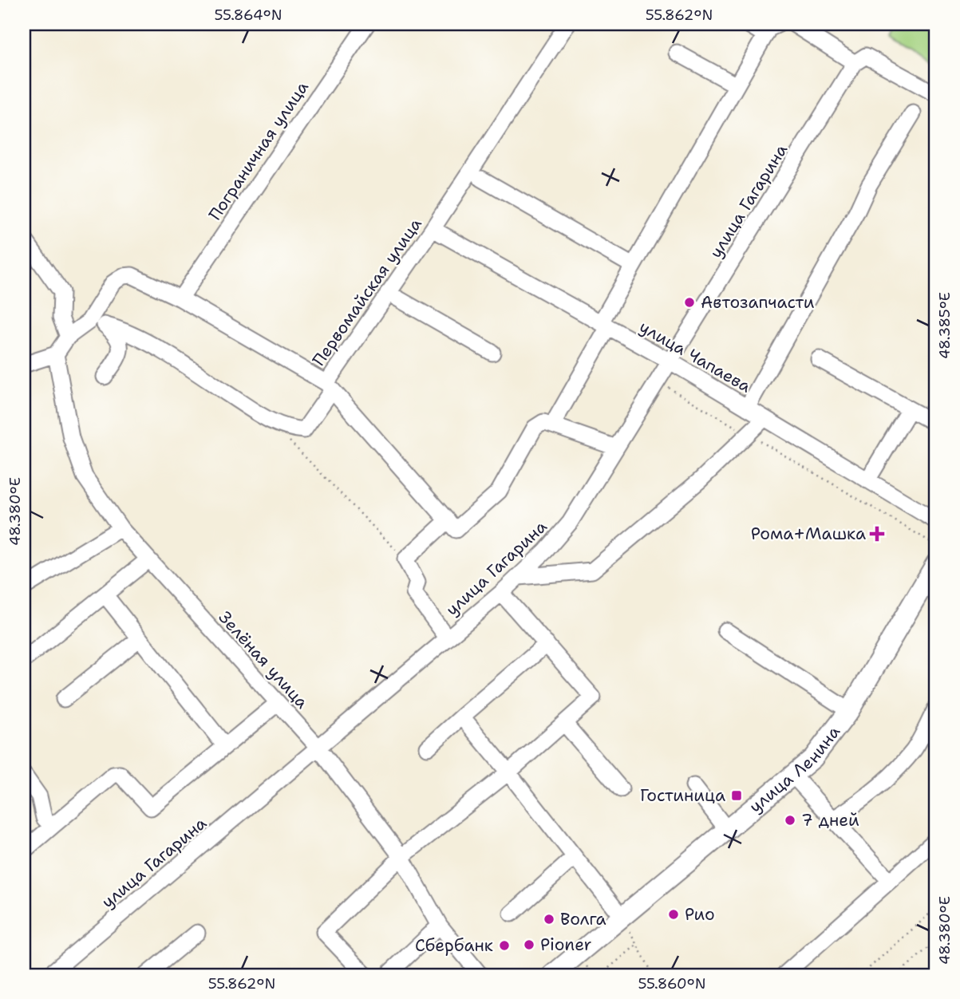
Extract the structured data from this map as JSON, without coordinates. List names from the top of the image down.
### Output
{
  "streets": {
    "main road": ["улица Ленина"],
    "street": [
      "Пограничная улица",
      "улица Гагарина",
      "Первомайская улица",
      "улица Чапаева",
      "Зелёная улица"
    ]
  },
  "crossings": [
    ["Пограничная улица", "Первомайская улица"],
    ["улица Гагарина", "улица Чапаева"],
    ["улица Гагарина", "Зелёная улица"],
    ["Первомайская улица", "улица Чапаева"],
    ["Первомайская улица", "Зелёная улица"]
  ],
  "places": {
    "other": [
      "Автозапчасти",
      "7 дней",
      "Рио",
      "Волга",
      "Pioner",
      "Сбербанк"
    ],
    "health": ["Рома+Машка"],
    "transit": ["Гостиница"]
  },
  "coordinates": [
    "55.864°N",
    "55.862°N",
    "48.385°E",
    "48.380°E",
    "55.860°N"
  ]
}
